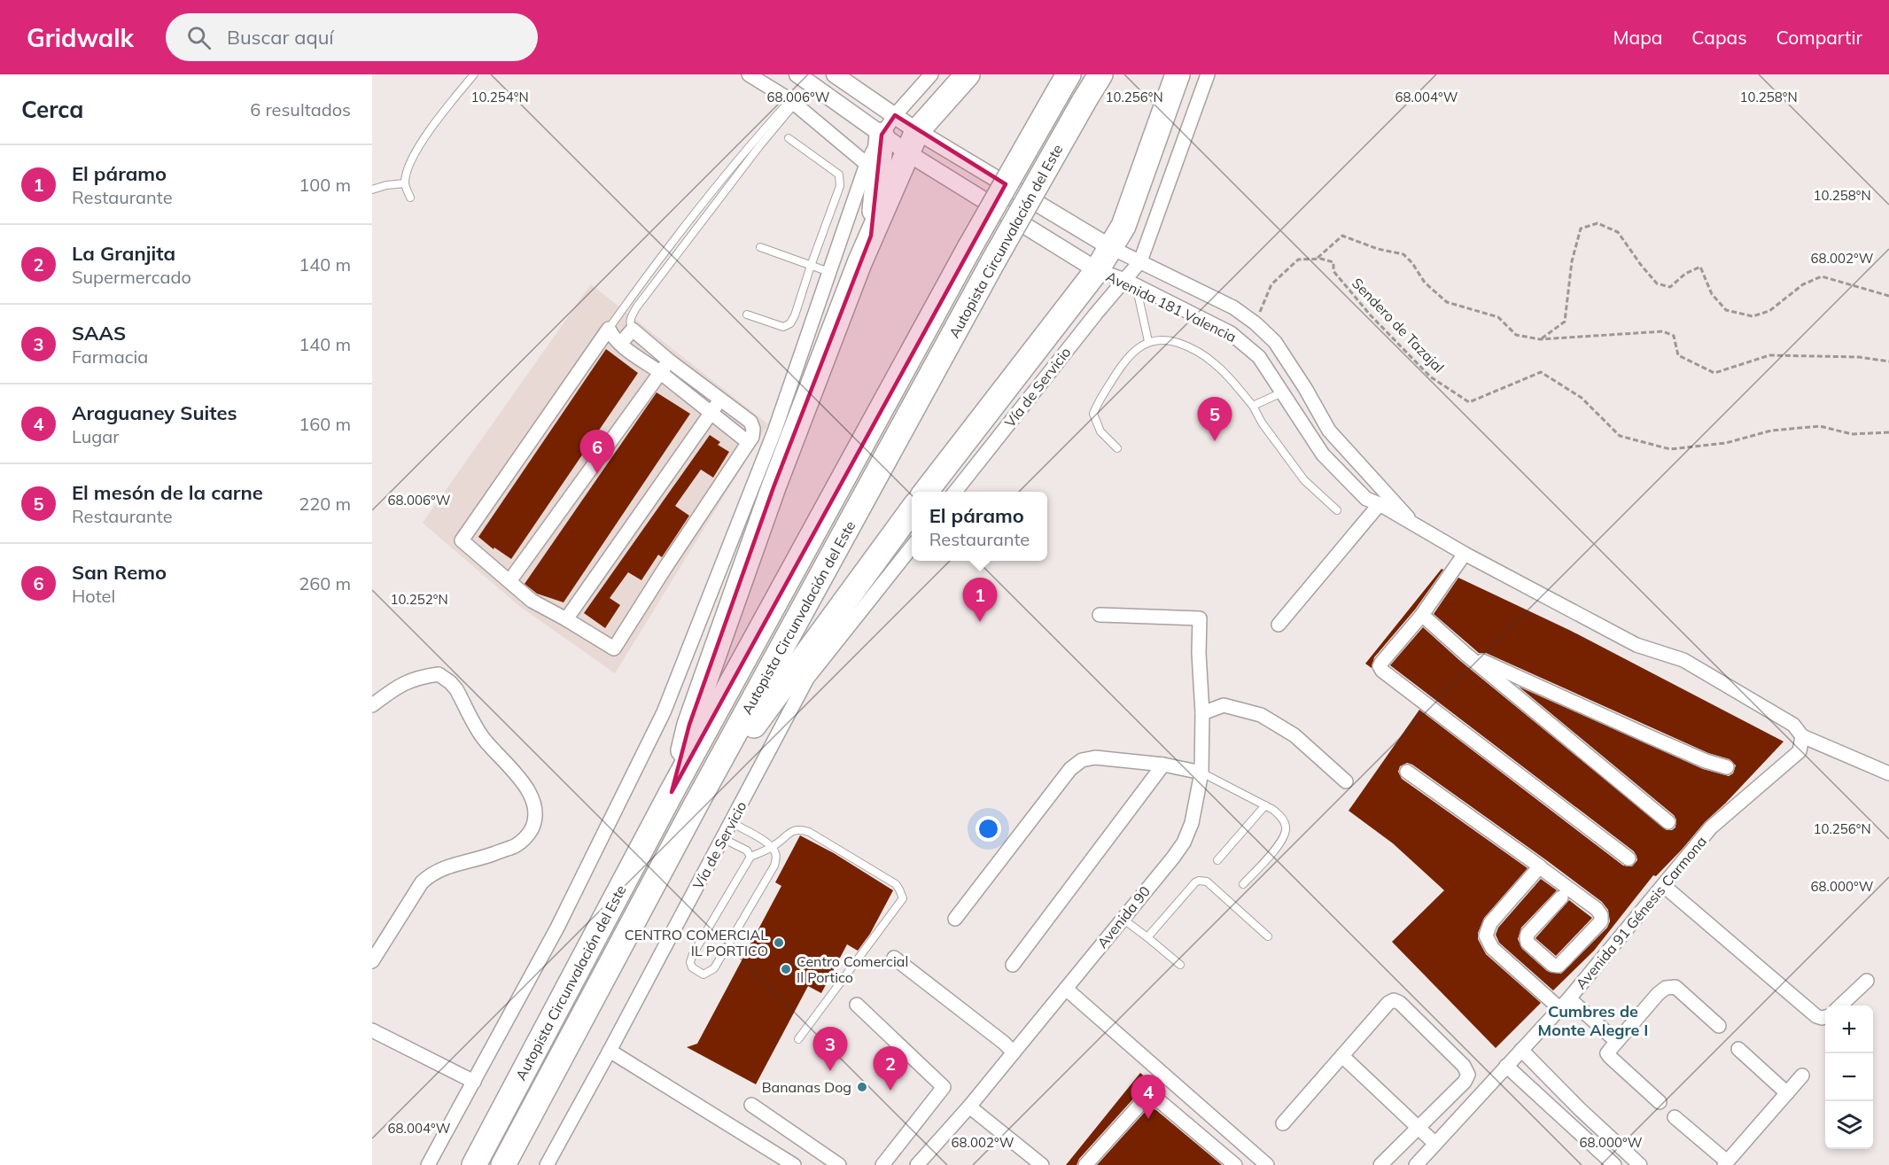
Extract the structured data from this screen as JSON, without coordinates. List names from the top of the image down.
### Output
{
  "streets": {
    "highway": ["Autopista Circunvalación del Este"],
    "street": [
      "Avenida 181 Valencia",
      "Vía de Servicio",
      "Avenida 91 Génesis Carmona",
      "Avenida 90"
    ],
    "path": ["Sendero de Tazajal"]
  },
  "crossings": [
    ["Avenida 181 Valencia", "Vía de Servicio"]
  ],
  "districts": ["Cumbres de Monte Alegre I"],
  "places": ["CENTRO COMERCIAL IL PORTICO", "Centro Comercial Il Portico", "Bananas Dog"],
  "page": {
    "header": "Gridwalk",
    "search": "Buscar aquí",
    "nav": ["Mapa", "Capas", "Compartir"],
    "heading": ["Cerca", "6 resultados"],
    "list": [
      {
        "mark": "1",
        "name": "El páramo",
        "note": "Restaurante",
        "value": "100 m"
      },
      {
        "mark": "2",
        "name": "La Granjita",
        "note": "Supermercado",
        "value": "140 m"
      },
      {
        "mark": "3",
        "name": "SAAS",
        "note": "Farmacia",
        "value": "140 m"
      },
      {
        "mark": "4",
        "name": "Araguaney Suites",
        "note": "Lugar",
        "value": "160 m"
      },
      {
        "mark": "5",
        "name": "El mesón de la carne",
        "note": "Restaurante",
        "value": "220 m"
      },
      {
        "mark": "6",
        "name": "San Remo",
        "note": "Hotel",
        "value": "260 m"
      }
    ],
    "pins": [
      "5",
      "6",
      "1",
      "3",
      "2",
      "4"
    ],
    "popup": ["El páramo", "Restaurante"],
    "map_buttons": ["+", "−"]
  },
  "coordinates": [
    "10.254°N",
    "68.006°W",
    "10.256°N",
    "68.004°W",
    "10.258°N",
    "68.002°W",
    "10.252°N",
    "68.000°W"
  ]
}
